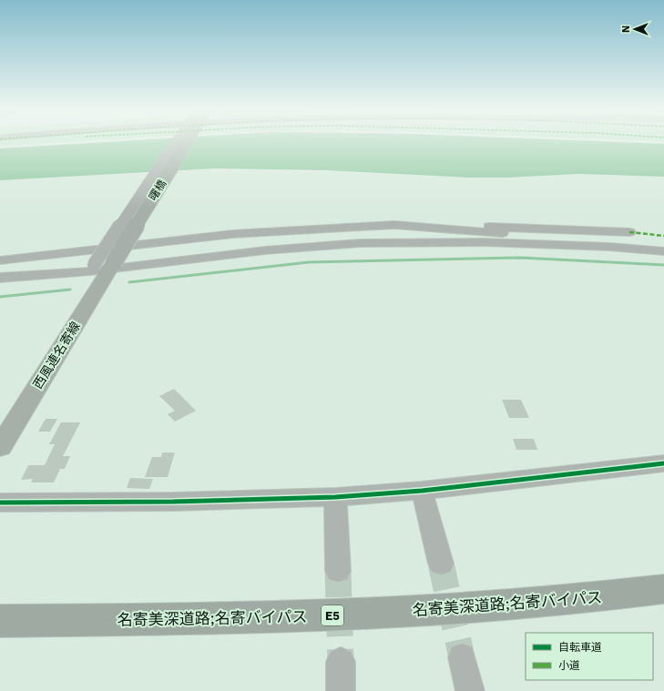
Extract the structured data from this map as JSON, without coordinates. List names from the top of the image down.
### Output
{
  "streets": {
    "highway": ["名寄美深道路;名寄バイパス", "E5"],
    "main road": ["曙橋", "西風連名寄線"]
  },
  "crossings": [
    ["曙橋", "西風連名寄線"]
  ],
  "legend": ["自転車道", "小道"],
  "north": "left"
}
